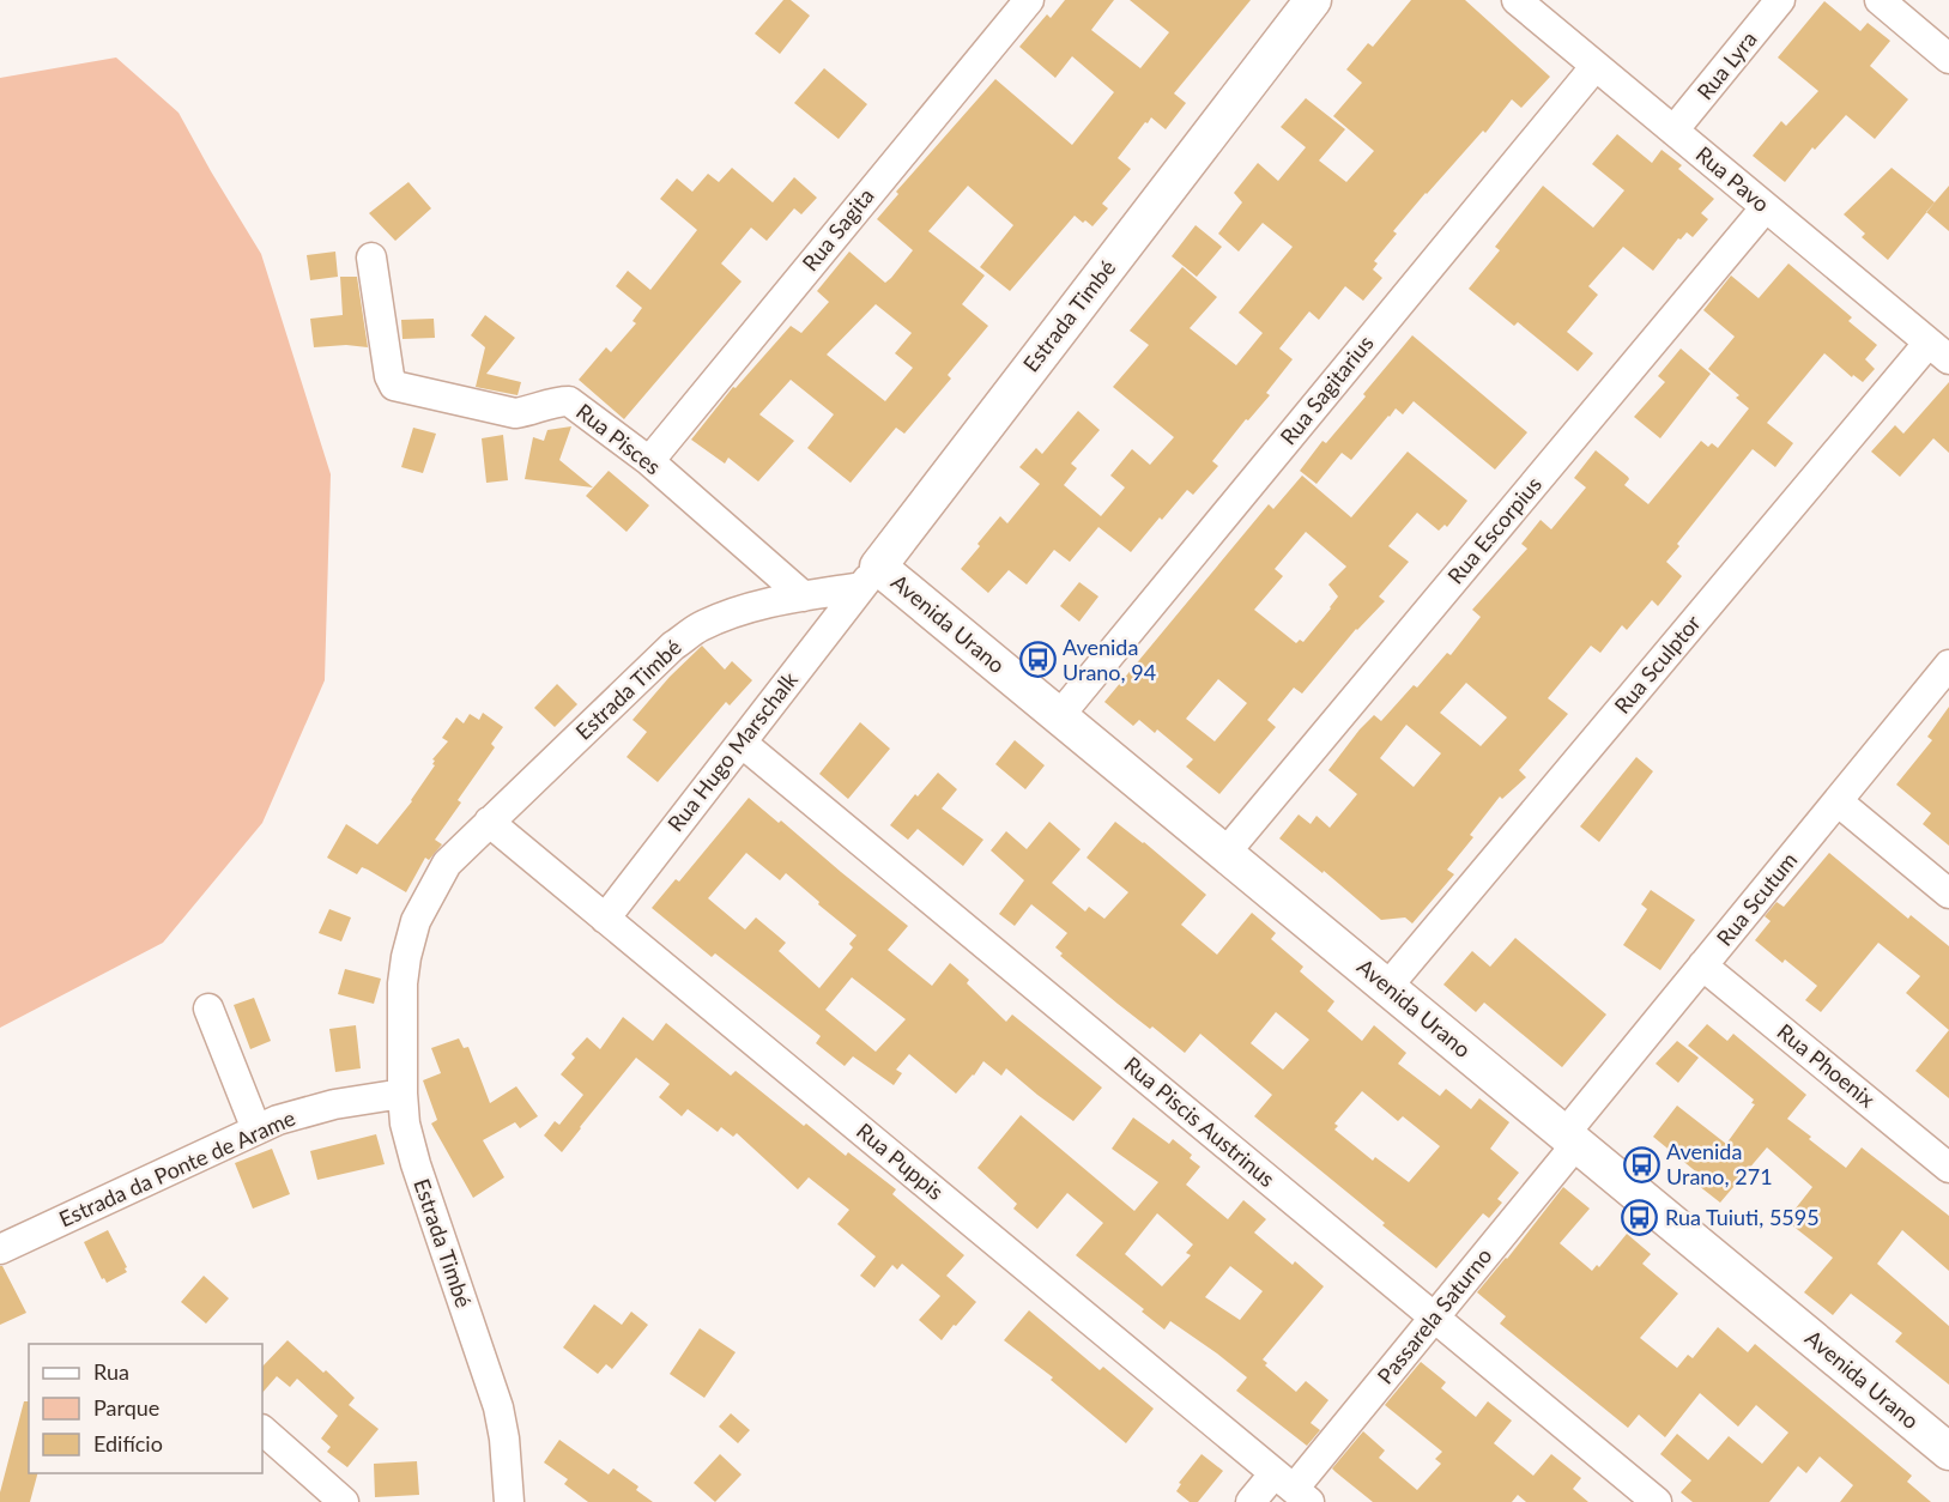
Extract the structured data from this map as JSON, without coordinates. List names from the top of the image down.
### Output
{
  "streets": {
    "street": [
      "Rua Lyra",
      "Rua Pavo",
      "Rua Sagita",
      "Estrada Timbé",
      "Rua Sagitarius",
      "Rua Pisces",
      "Rua Escorpius",
      "Avenida Urano",
      "Rua Sculptor",
      "Rua Hugo Marschalk",
      "Rua Scutum",
      "Rua Phoenix",
      "Rua Piscis Austrinus",
      "Rua Puppis",
      "Estrada da Ponte de Arame",
      "Passarela Saturno"
    ]
  },
  "crossings": [
    ["Rua Lyra", "Rua Pavo"],
    ["Rua Pavo", "Rua Sagitarius"],
    ["Rua Pavo", "Rua Escorpius"],
    ["Rua Pavo", "Rua Sculptor"],
    ["Rua Sagita", "Rua Pisces"],
    ["Estrada Timbé", "Rua Pisces"],
    ["Estrada Timbé", "Avenida Urano"],
    ["Estrada Timbé", "Rua Hugo Marschalk"],
    ["Estrada Timbé", "Rua Puppis"],
    ["Estrada Timbé", "Estrada da Ponte de Arame"],
    ["Rua Sagitarius", "Avenida Urano"],
    ["Rua Escorpius", "Avenida Urano"],
    ["Avenida Urano", "Rua Sculptor"],
    ["Avenida Urano", "Rua Hugo Marschalk"],
    ["Avenida Urano", "Rua Scutum"],
    ["Avenida Urano", "Passarela Saturno"],
    ["Rua Hugo Marschalk", "Rua Piscis Austrinus"],
    ["Rua Hugo Marschalk", "Rua Puppis"],
    ["Rua Scutum", "Rua Phoenix"],
    ["Rua Scutum", "Passarela Saturno"],
    ["Rua Piscis Austrinus", "Passarela Saturno"],
    ["Rua Puppis", "Passarela Saturno"]
  ],
  "places": {
    "bus stop": ["Avenida Urano, 94", "Avenida Urano, 271", "Rua Tuiuti, 5595"]
  },
  "legend": ["Rua", "Parque", "Edifício"]
}
